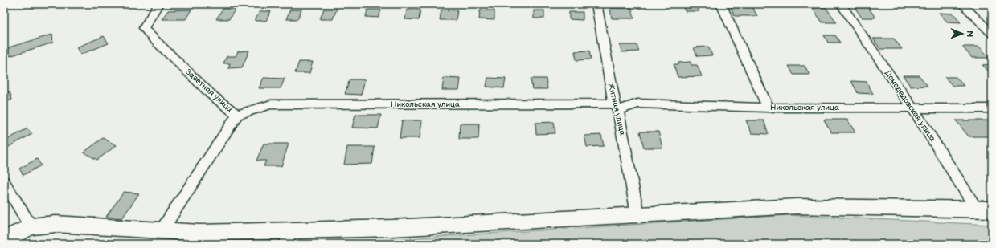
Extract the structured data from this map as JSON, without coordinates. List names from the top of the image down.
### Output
{
  "streets": {
    "street": [
      "Заветная улица",
      "Никольская улица",
      "Домодедовская улица",
      "Житная улица"
    ]
  },
  "crossings": [
    ["Заветная улица", "Никольская улица"],
    ["Никольская улица", "Домодедовская улица"],
    ["Никольская улица", "Житная улица"]
  ],
  "north": "right"
}
